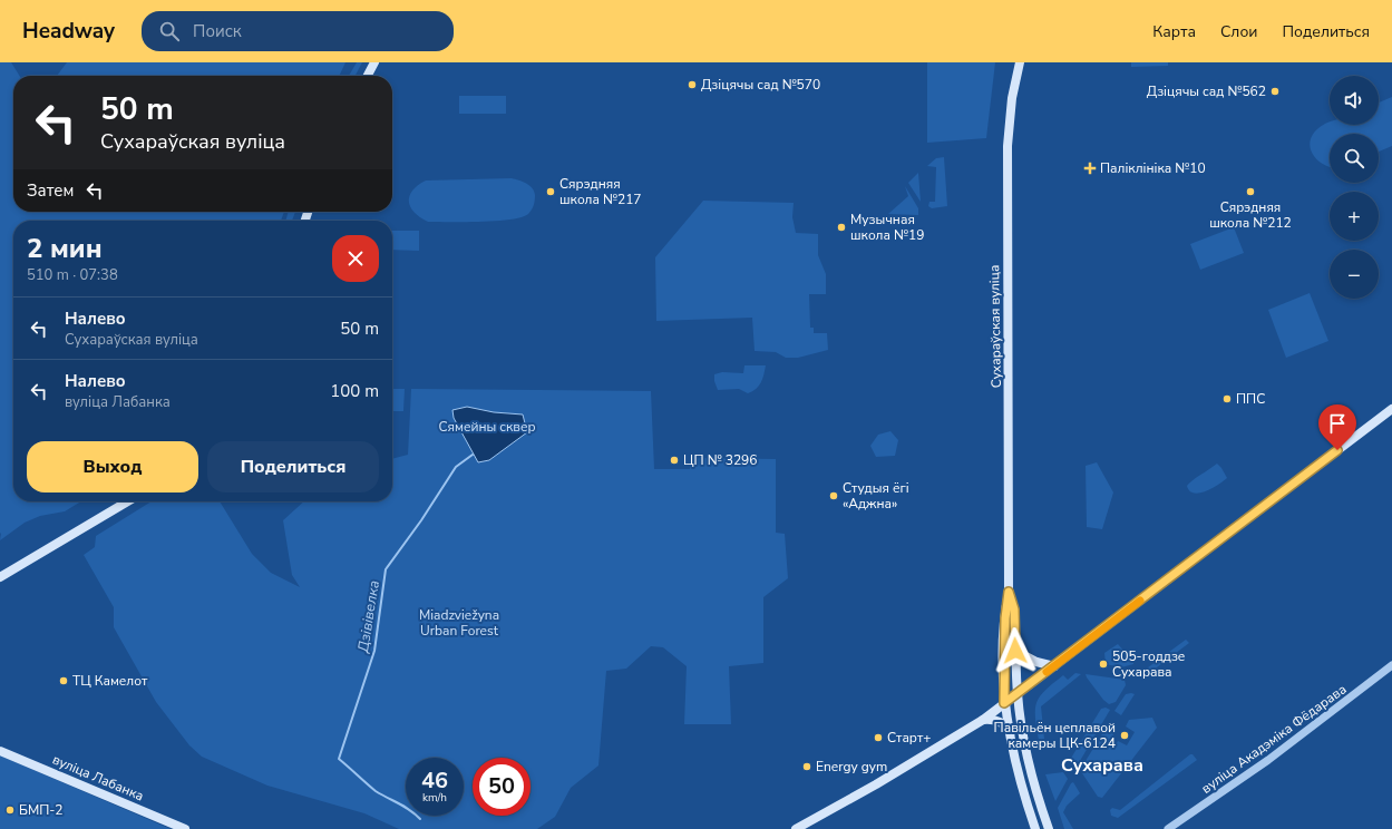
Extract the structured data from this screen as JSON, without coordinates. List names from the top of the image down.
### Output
{
  "streets": {
    "main road": ["Сухараўская вуліца", "вуліца Лабанка"],
    "street": ["вуліца Акадэміка Фёдарава"]
  },
  "districts": ["Сухарава"],
  "water": ["Дзівівелка"],
  "parks": ["Сямейны сквер", "Miadzviežyna Urban Forest"],
  "places": {
    "other": [
      "Дзіцячы сад №570",
      "Дзіцячы сад №562",
      "Сярэдняя школа №217",
      "Сярэдняя школа №212",
      "Музычная школа №19",
      "ППС",
      "ЦП № 3296",
      "Студыя ёгі «Аджна»",
      "505-годдзе Сухарава",
      "ТЦ Камелот",
      "Павільён цеплавой камеры ЦК-6124",
      "Старт+",
      "Energy gym",
      "БМП-2"
    ],
    "health": ["Паліклініка №10"]
  },
  "page": {
    "header": "Headway",
    "search": "Поиск",
    "nav": ["Карта", "Слои", "Поделиться"],
    "map_buttons": ["+", "−"],
    "turn": ["50 m", "Сухараўская вуліца"],
    "then": "Затем",
    "heading": ["2 мин", "510 m · 07:38"],
    "list": [
      {
        "name": "Налево",
        "note": "Сухараўская вуліца",
        "value": "50 m"
      },
      {
        "name": "Налево",
        "note": "вуліца Лабанка",
        "value": "100 m"
      }
    ],
    "buttons": ["Выход", "Поделиться"],
    "speed": "46 km/h",
    "limit": "50"
  }
}
